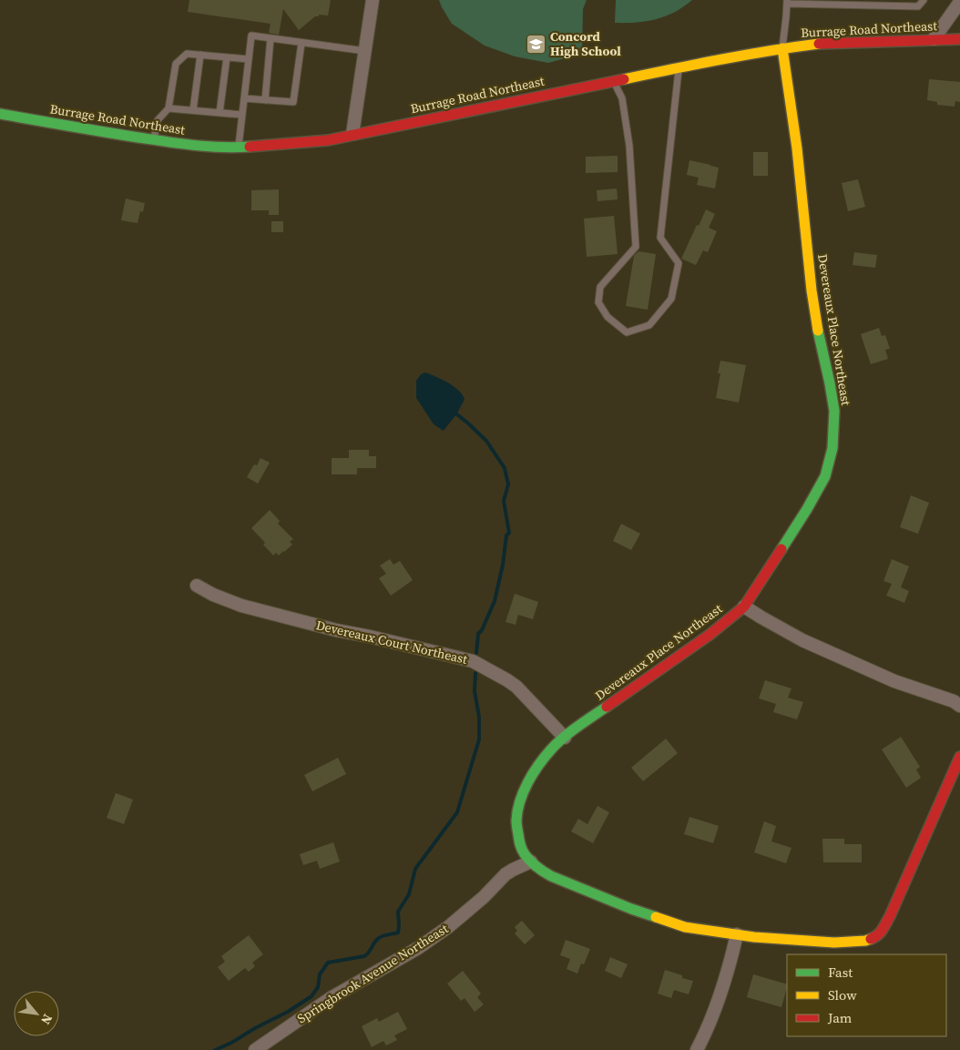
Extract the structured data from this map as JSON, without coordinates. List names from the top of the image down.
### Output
{
  "streets": {
    "street": [
      "Burrage Road Northeast",
      "Devereaux Place Northeast",
      "Devereaux Court Northeast",
      "Springbrook Avenue Northeast"
    ]
  },
  "crossings": [
    ["Burrage Road Northeast", "Devereaux Place Northeast"],
    ["Devereaux Place Northeast", "Devereaux Court Northeast"],
    ["Devereaux Place Northeast", "Springbrook Avenue Northeast"]
  ],
  "places": {
    "school or university": ["Concord High School"]
  },
  "legend": ["Fast", "Slow", "Jam"],
  "north": "bottom right"
}
